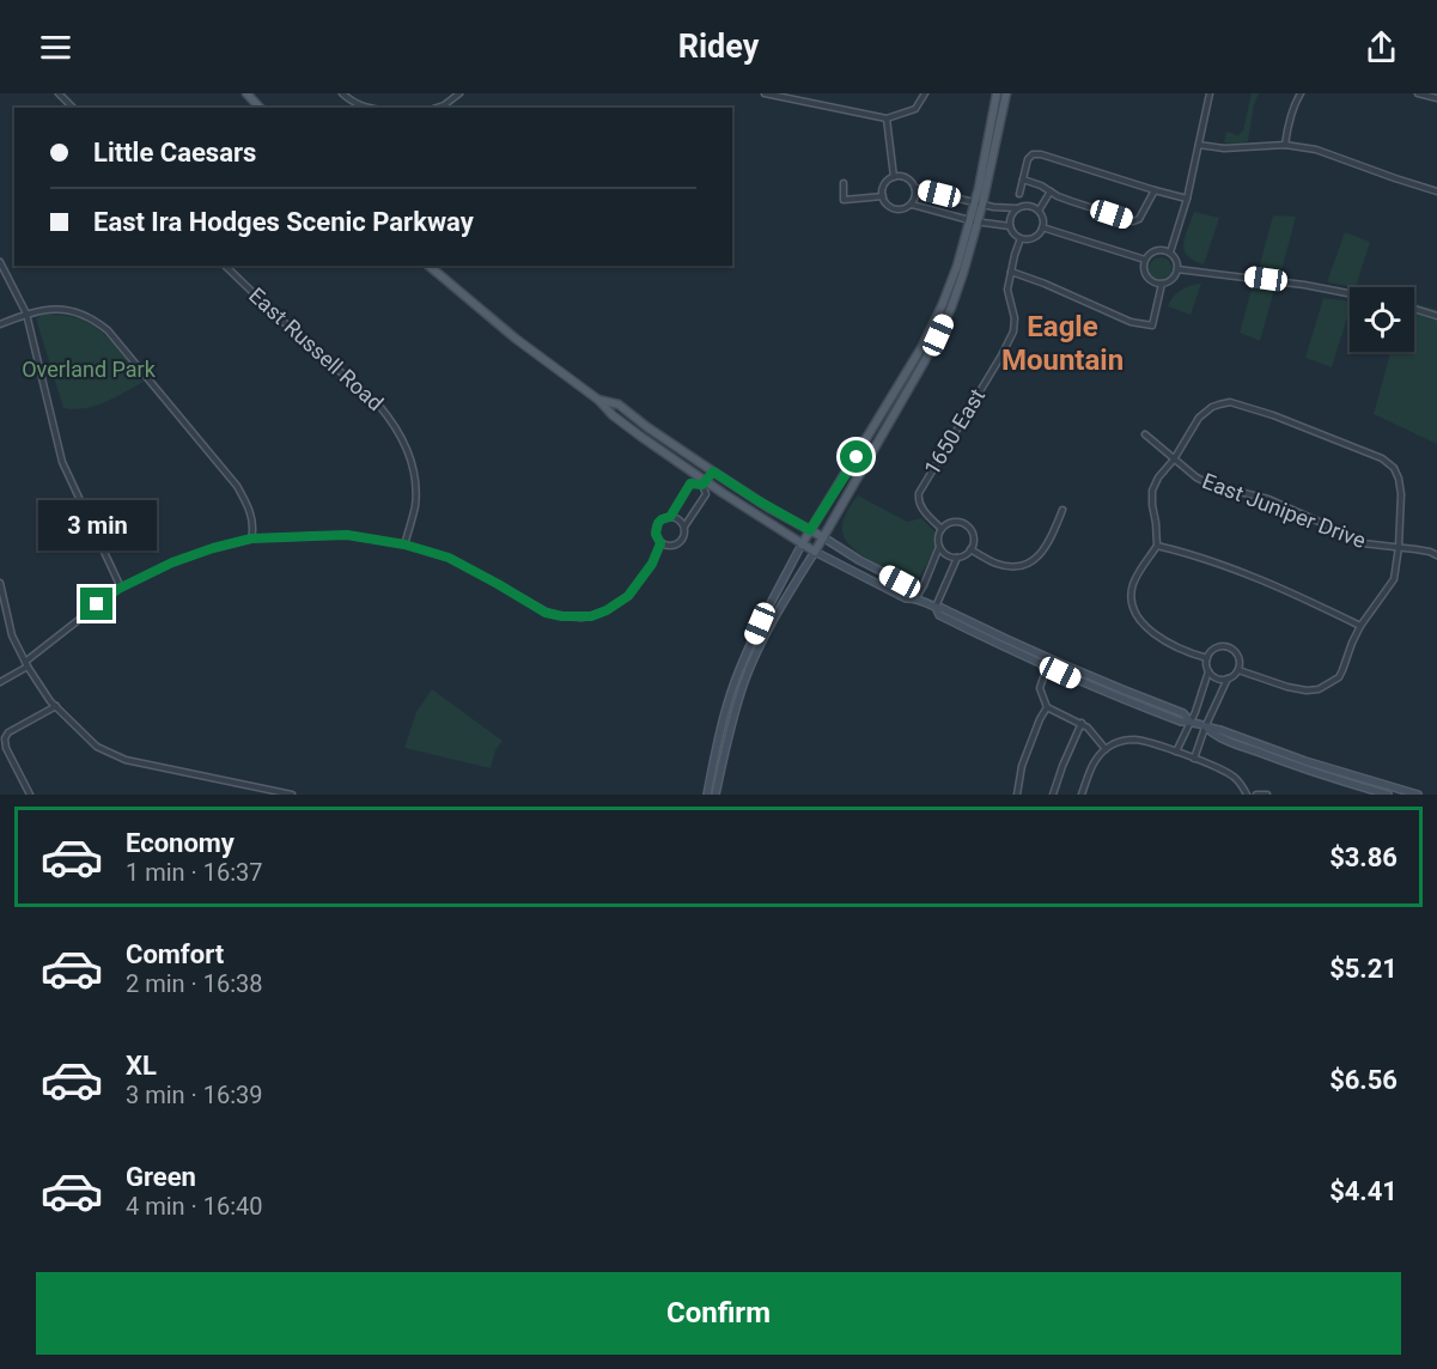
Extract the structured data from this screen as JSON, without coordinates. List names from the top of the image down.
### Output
{
  "streets": {
    "street": ["East Russell Road", "1650 East", "East Juniper Drive"]
  },
  "districts": ["Eagle Mountain"],
  "parks": ["Overland Park"],
  "page": {
    "header": "Ridey",
    "banner": ["Little Caesars", "East Ira Hodges Scenic Parkway"],
    "bubble": "3 min",
    "list": [
      {
        "name": "Economy",
        "note": "1 min · 16:37",
        "value": "$3.86"
      },
      {
        "name": "Comfort",
        "note": "2 min · 16:38",
        "value": "$5.21"
      },
      {
        "name": "XL",
        "note": "3 min · 16:39",
        "value": "$6.56"
      },
      {
        "name": "Green",
        "note": "4 min · 16:40",
        "value": "$4.41"
      }
    ],
    "buttons": "Confirm"
  }
}
